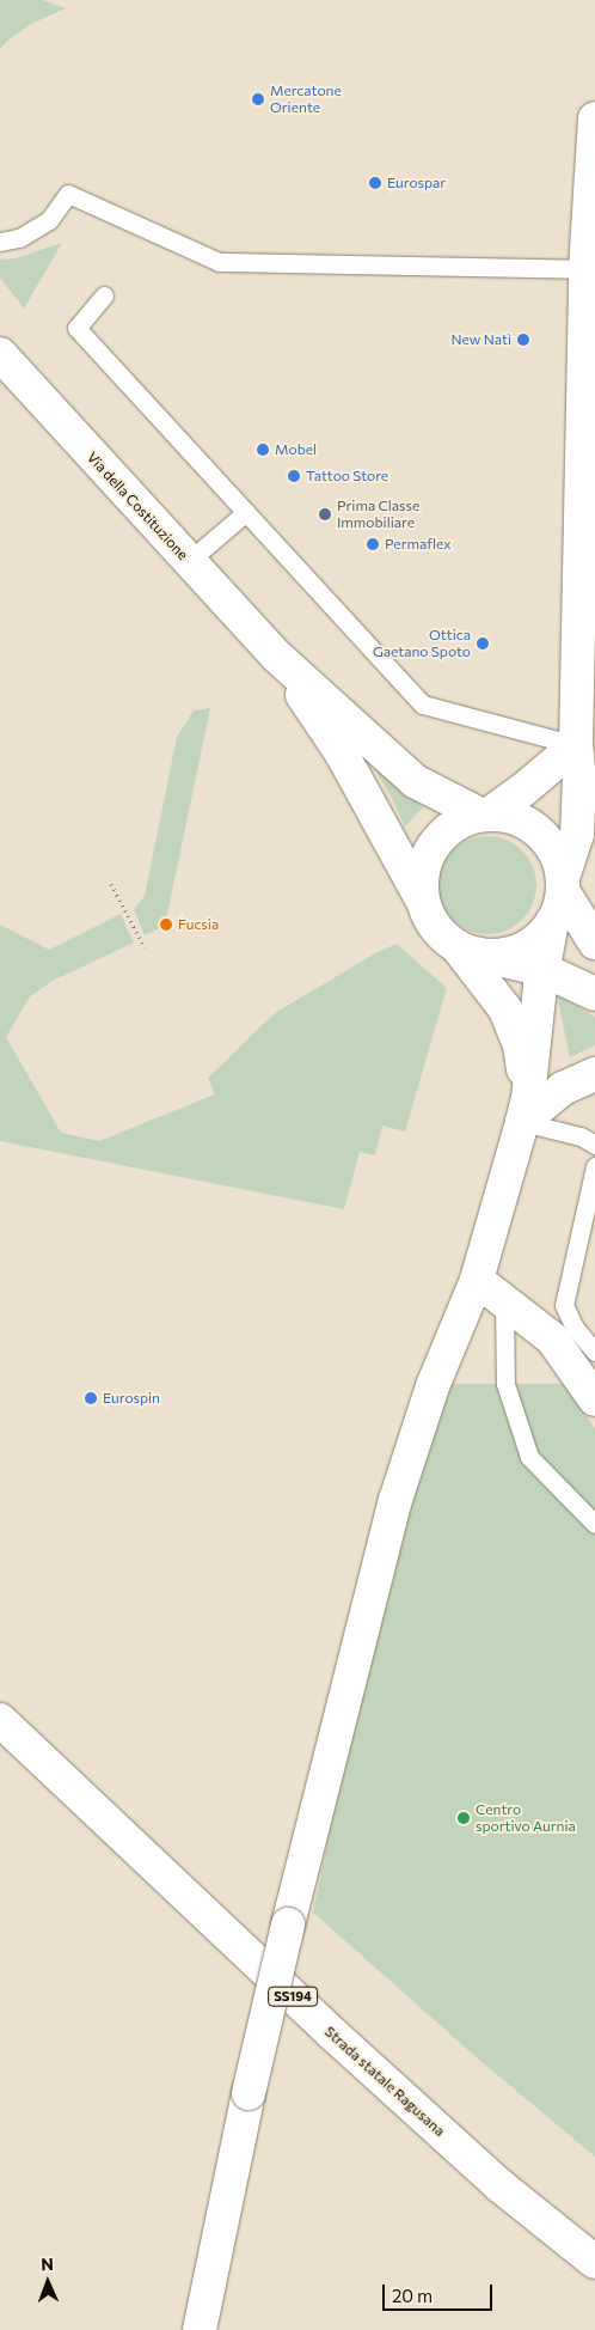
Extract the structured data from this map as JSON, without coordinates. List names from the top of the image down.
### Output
{
  "streets": {
    "street": ["Via della Costituzione", "SS194", "Strada statale Ragusana"]
  },
  "places": [
    "Mercatone Oriente",
    "Eurospar",
    "New Natì",
    "Mobel",
    "Tattoo Store",
    "Prima Classe Immobiliare",
    "Permaflex",
    "Ottica Gaetano Spoto",
    "Fucsia",
    "Eurospin",
    "Centro sportivo Aurnia"
  ],
  "scale_bar": "20 m",
  "north": "top"
}
